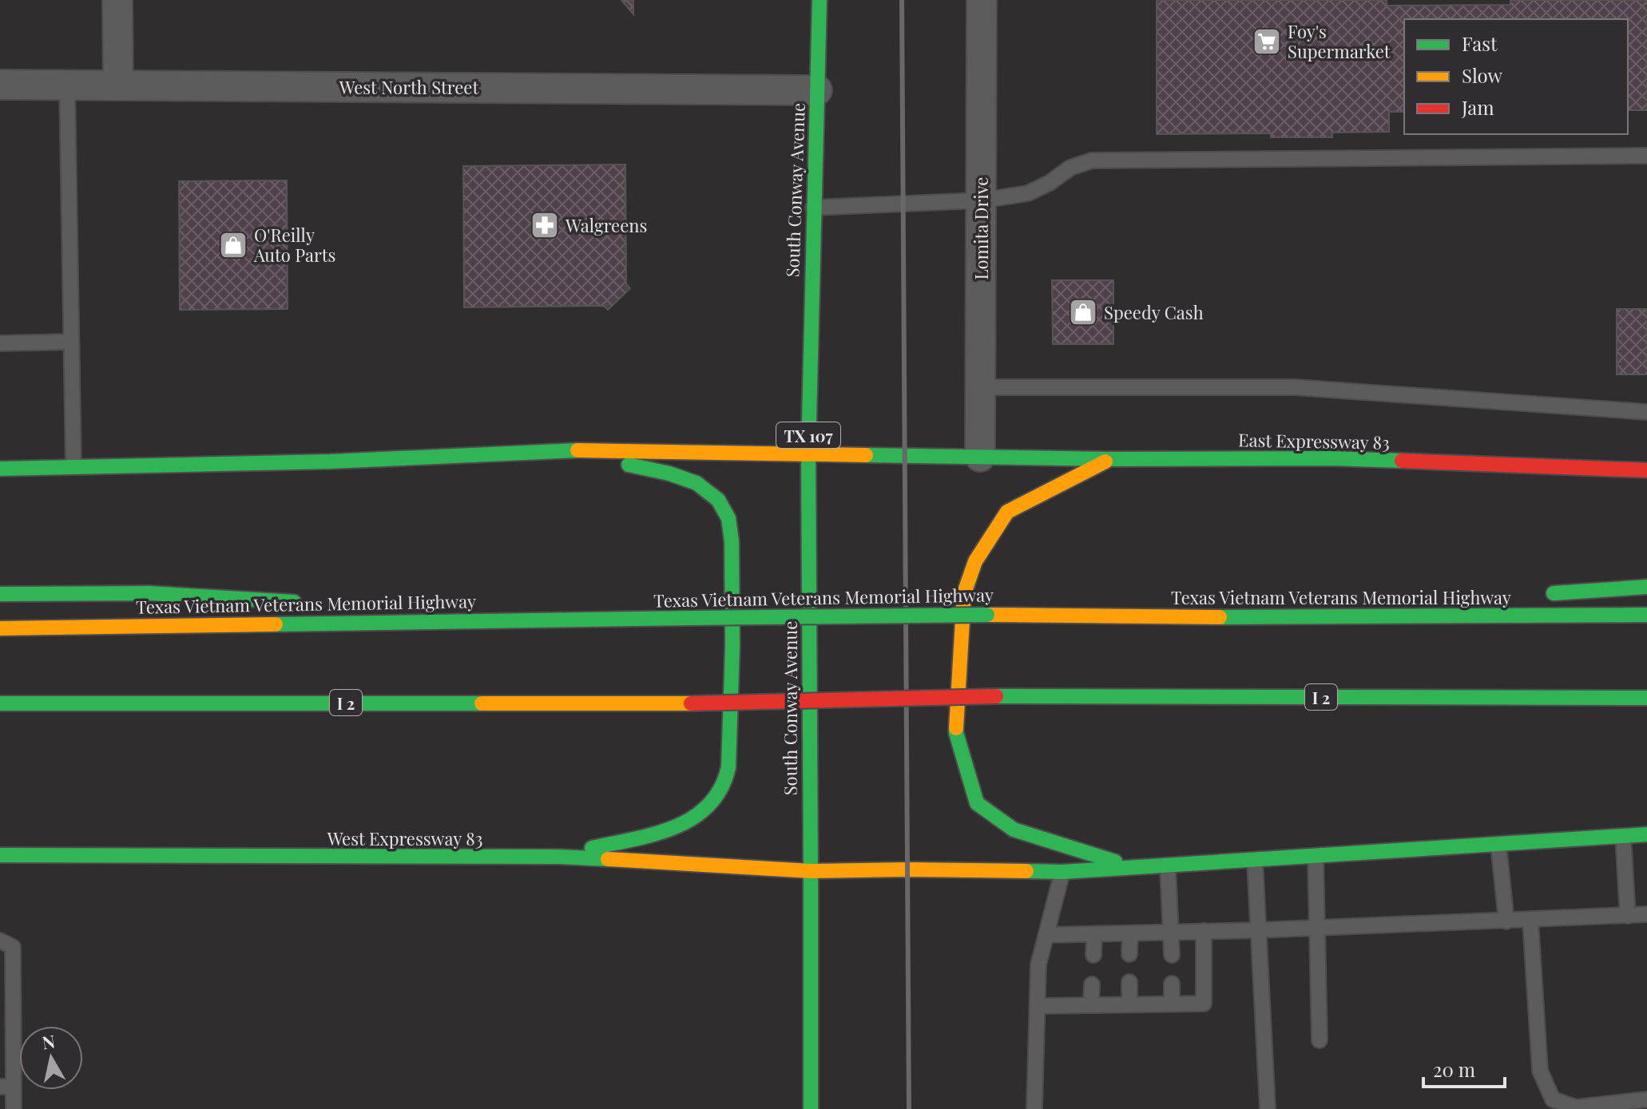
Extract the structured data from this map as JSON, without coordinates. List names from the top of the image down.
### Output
{
  "streets": {
    "main road": [
      "South Conway Avenue",
      "TX 107",
      "East Expressway 83",
      "Texas Vietnam Veterans Memorial Highway",
      "I 2",
      "West Expressway 83"
    ],
    "street": ["West North Street", "Lomita Drive"]
  },
  "crossings": [
    ["West North Street", "South Conway Avenue"],
    ["South Conway Avenue", "East Expressway 83"],
    ["South Conway Avenue", "West Expressway 83"],
    ["Lomita Drive", "East Expressway 83"]
  ],
  "places": {
    "supermarket": ["Foy's Supermarket"],
    "pharmacy": ["Walgreens"],
    "shop": ["O'Reilly Auto Parts", "Speedy Cash"]
  },
  "legend": ["Fast", "Slow", "Jam"],
  "scale_bar": "20 m",
  "north": "top"
}
